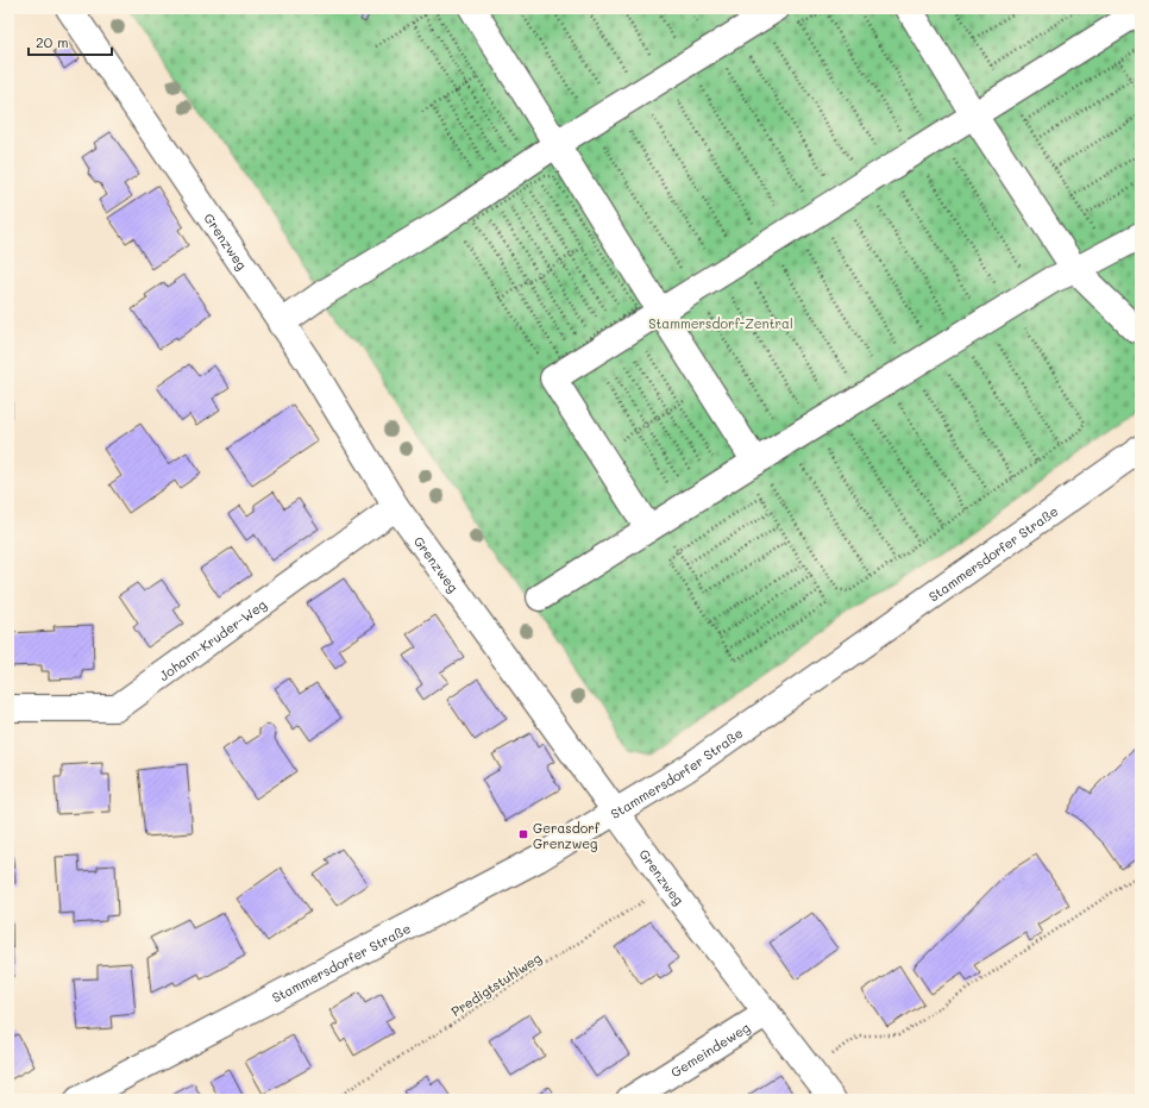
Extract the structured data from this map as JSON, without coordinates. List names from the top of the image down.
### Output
{
  "streets": {
    "street": [
      "Grenzweg",
      "Stammersdorfer Straße",
      "Johann-Kruder-Weg",
      "Gemeindeweg"
    ],
    "path": ["Predigtstuhlweg"]
  },
  "crossings": [
    ["Grenzweg", "Stammersdorfer Straße"],
    ["Grenzweg", "Johann-Kruder-Weg"],
    ["Grenzweg", "Predigtstuhlweg"],
    ["Grenzweg", "Gemeindeweg"]
  ],
  "parks": ["Stammersdorf-Zentral"],
  "places": {
    "transit": ["Gerasdorf Grenzweg"]
  },
  "scale_bar": "20 m"
}
